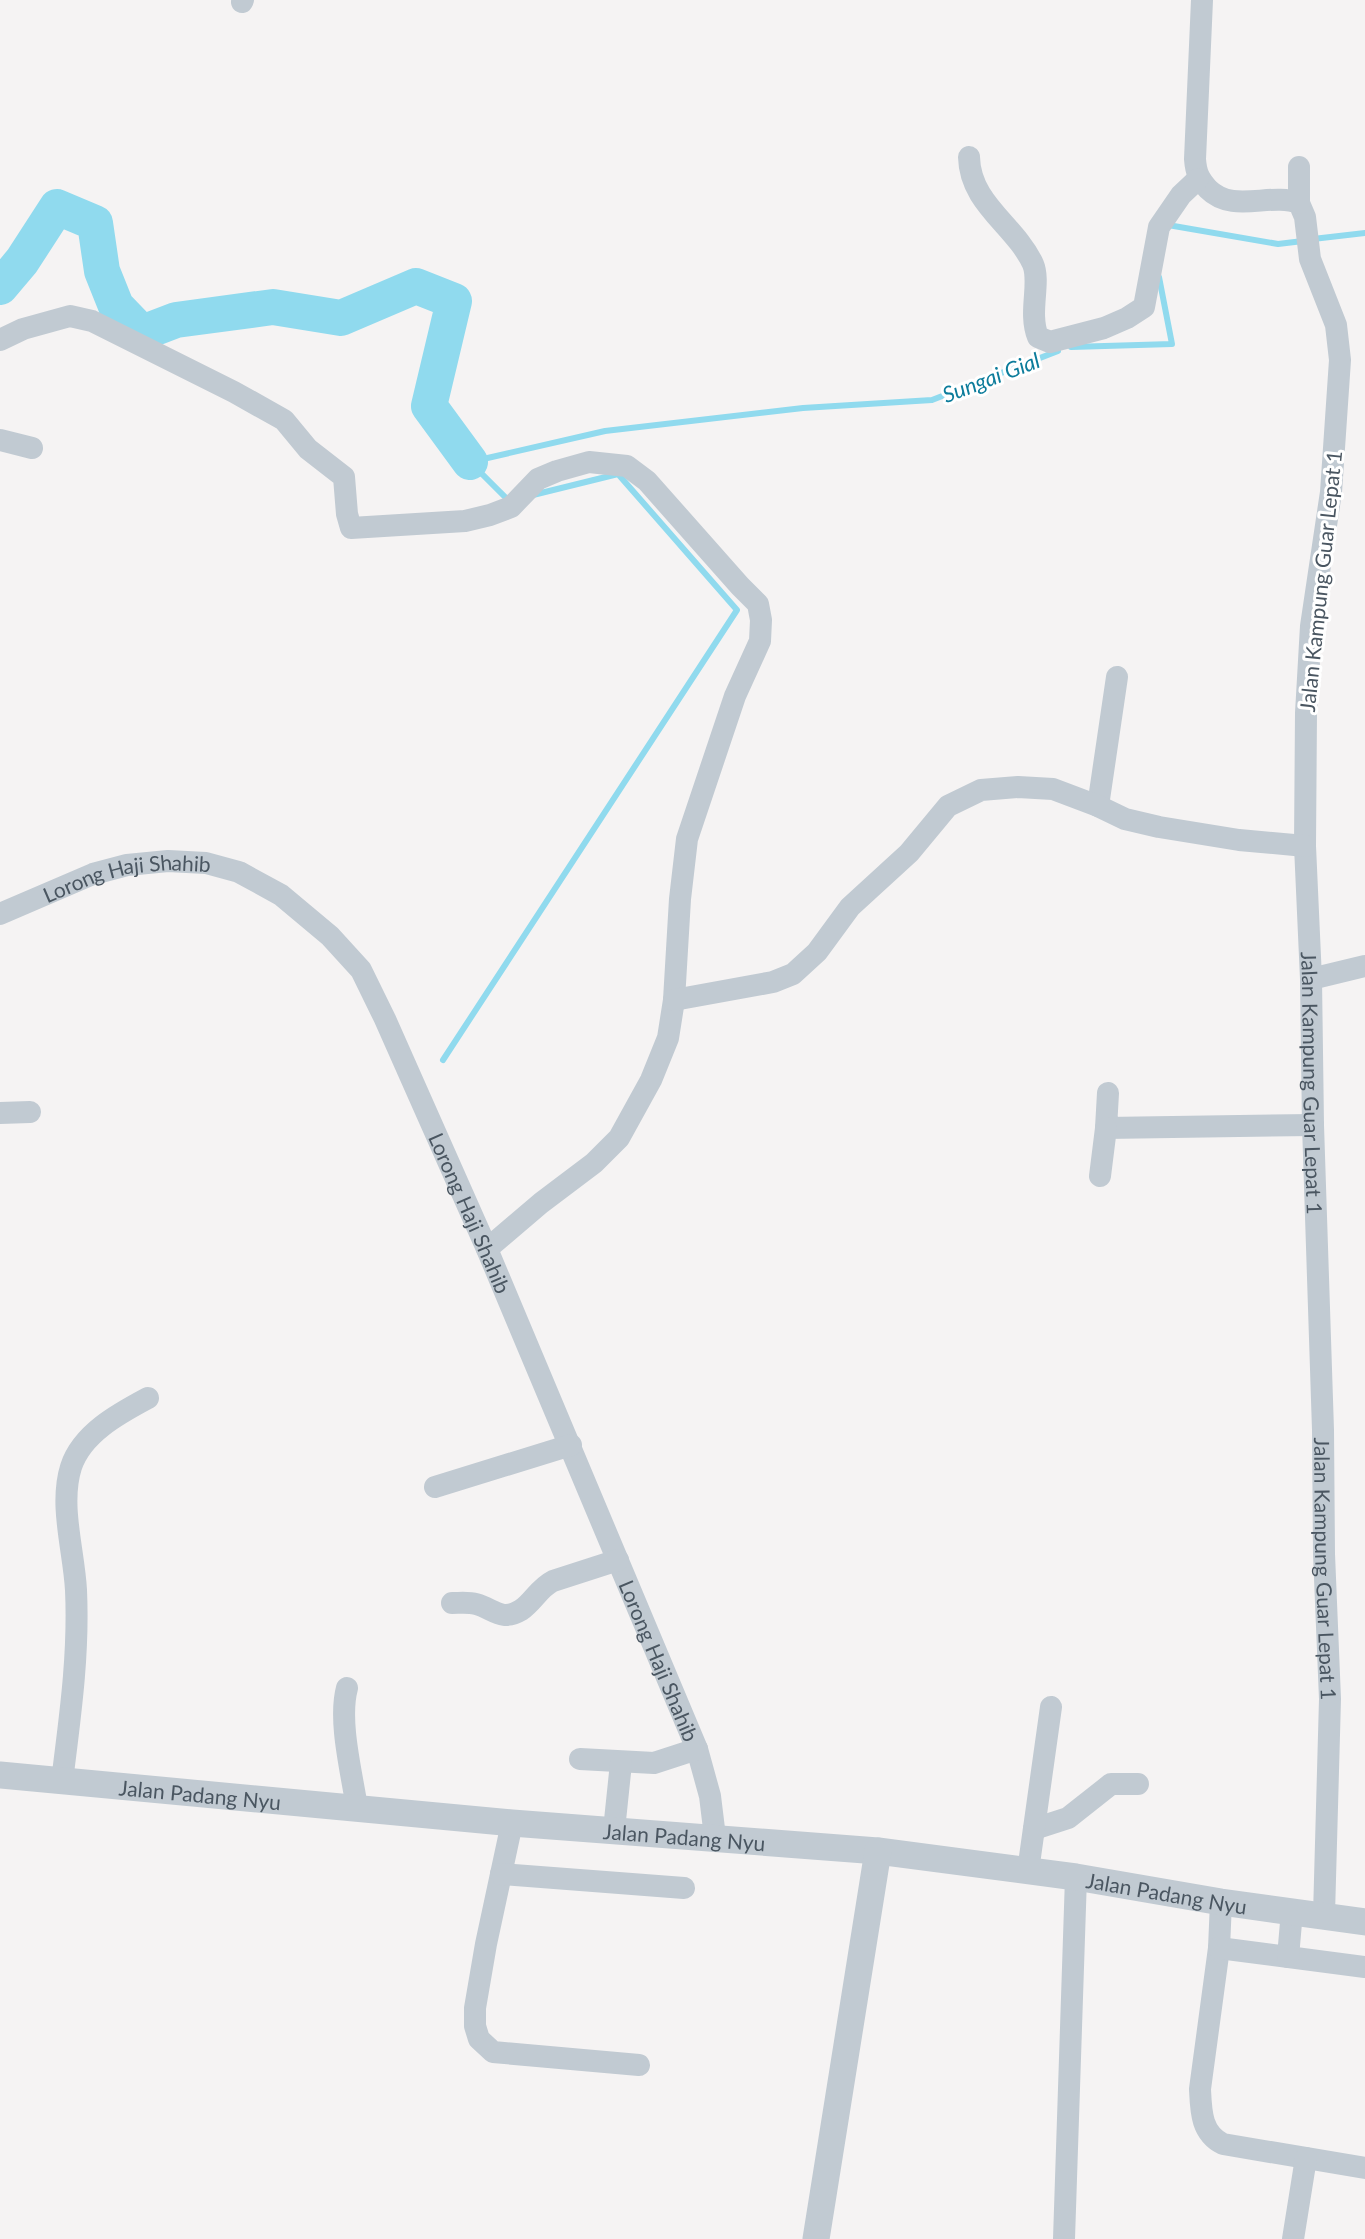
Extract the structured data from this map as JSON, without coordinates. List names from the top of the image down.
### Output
{
  "streets": {
    "street": ["Jalan Kampung Guar Lepat 1", "Lorong Haji Shahib", "Jalan Padang Nyu"]
  },
  "crossings": [
    ["Jalan Kampung Guar Lepat 1", "Jalan Padang Nyu"],
    ["Lorong Haji Shahib", "Jalan Padang Nyu"]
  ],
  "water": ["Sungai Gial"]
}
